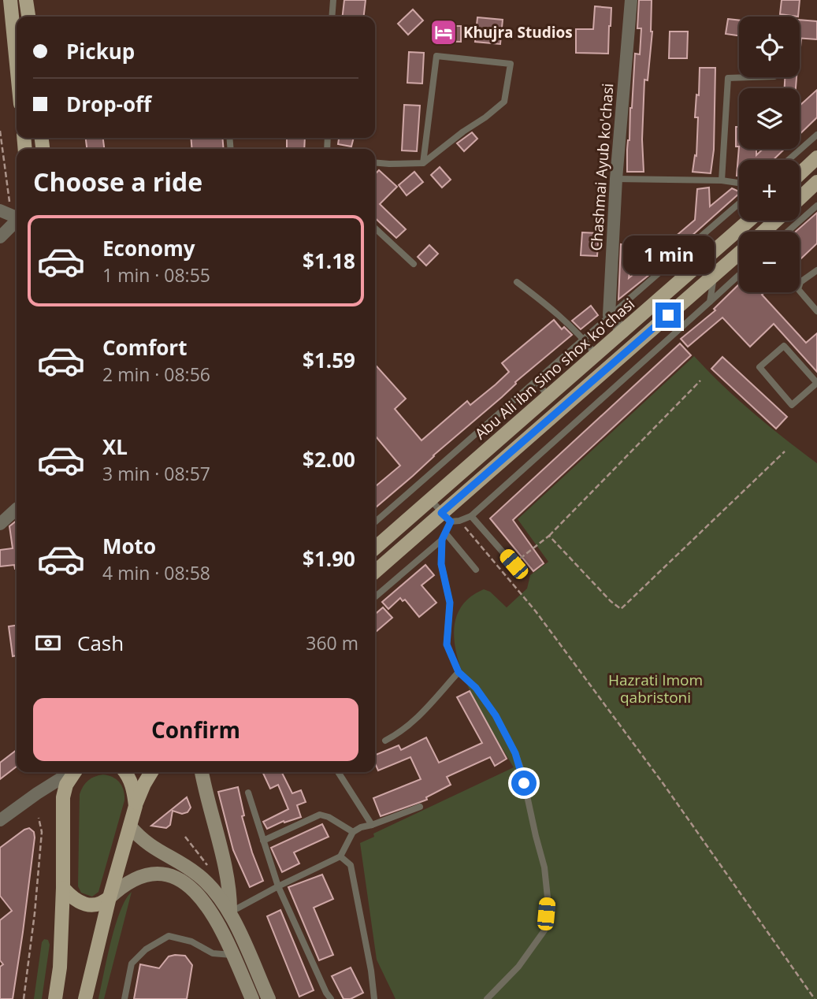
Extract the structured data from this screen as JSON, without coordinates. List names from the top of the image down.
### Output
{
  "streets": {
    "main road": ["Abu Ali ibn Sino shox ko'chasi"],
    "street": ["Chashmai Ayub ko'chasi"]
  },
  "parks": ["Hazrati Imom qabristoni"],
  "places": {
    "hotel": ["Khujra Studios"]
  },
  "page": {
    "map_buttons": ["+", "−"],
    "banner": ["Pickup", "Drop-off"],
    "heading": "Choose a ride",
    "list": [
      {
        "name": "Economy",
        "note": "1 min · 08:55",
        "value": "$1.18"
      },
      {
        "name": "Comfort",
        "note": "2 min · 08:56",
        "value": "$1.59"
      },
      {
        "name": "XL",
        "note": "3 min · 08:57",
        "value": "$2.00"
      },
      {
        "name": "Moto",
        "note": "4 min · 08:58",
        "value": "$1.90"
      }
    ],
    "bubble": "1 min",
    "pay": ["Cash", "360 m"],
    "buttons": "Confirm"
  }
}
